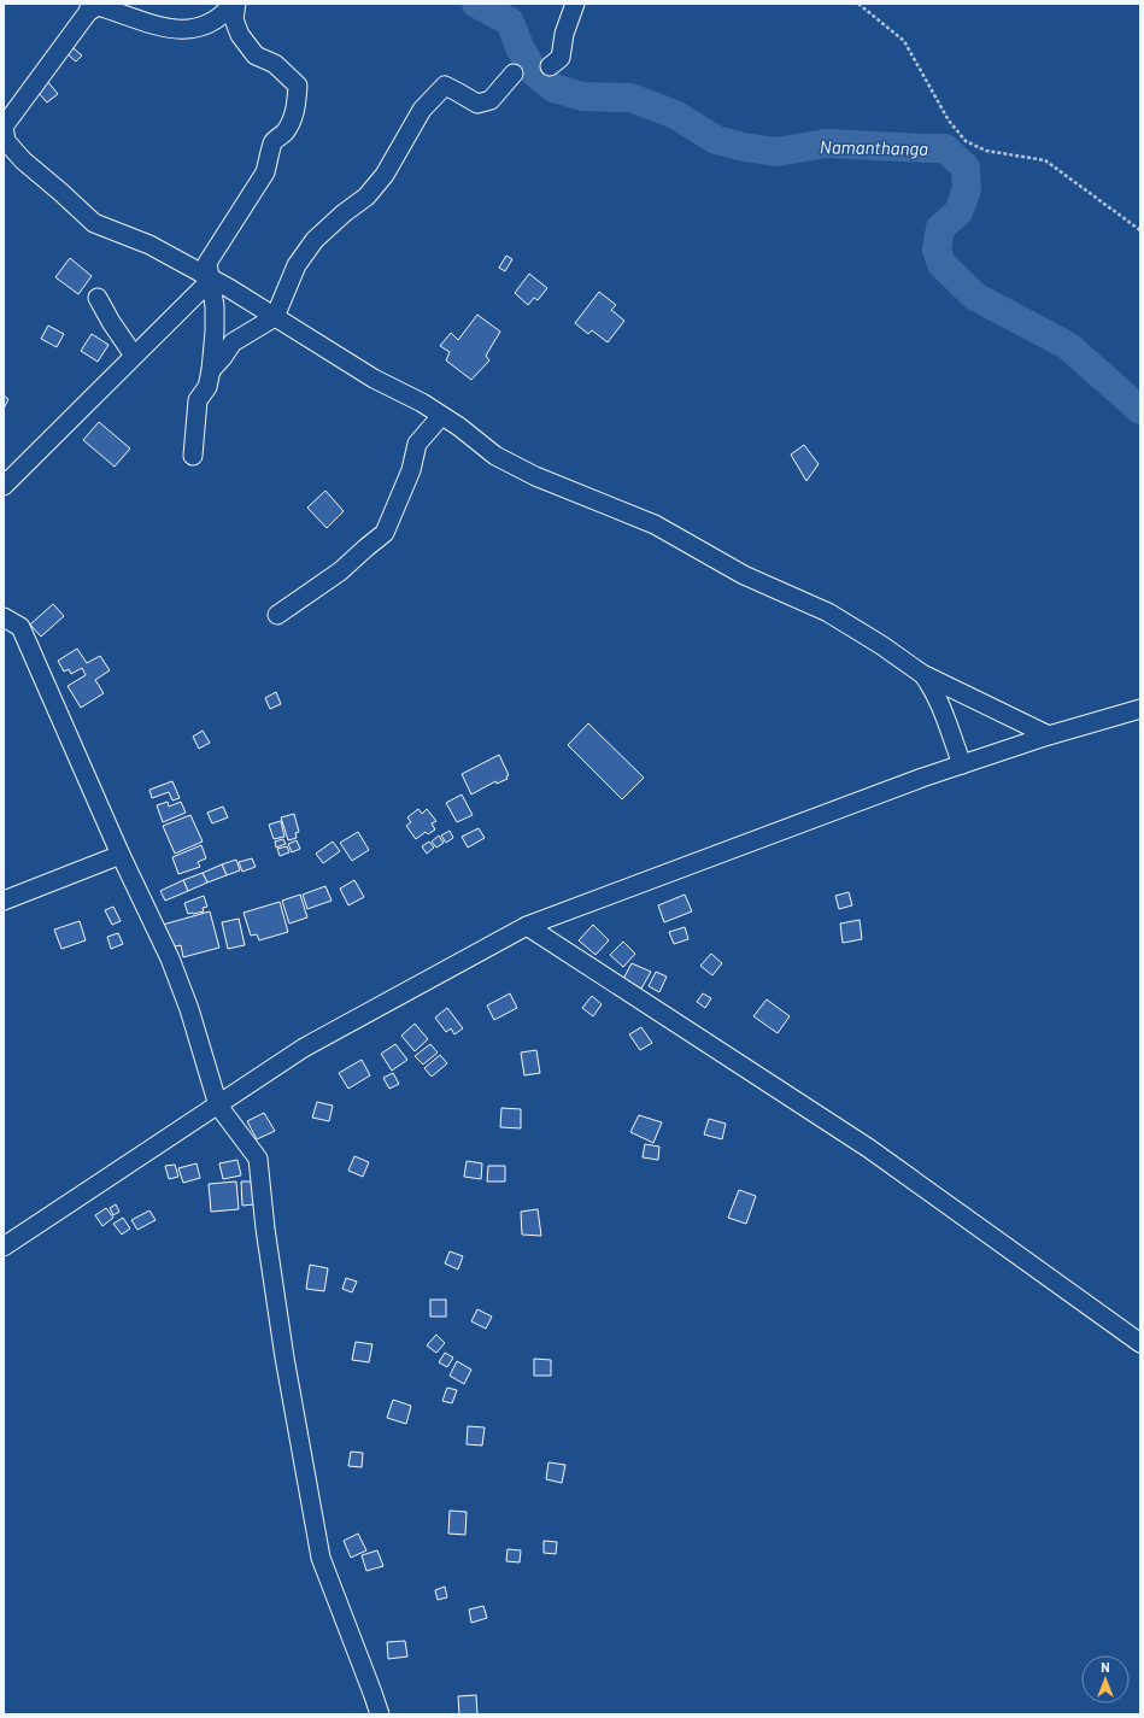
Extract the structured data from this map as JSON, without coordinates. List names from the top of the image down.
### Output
{
  "water": ["Namanthanga"],
  "north": "top"
}
